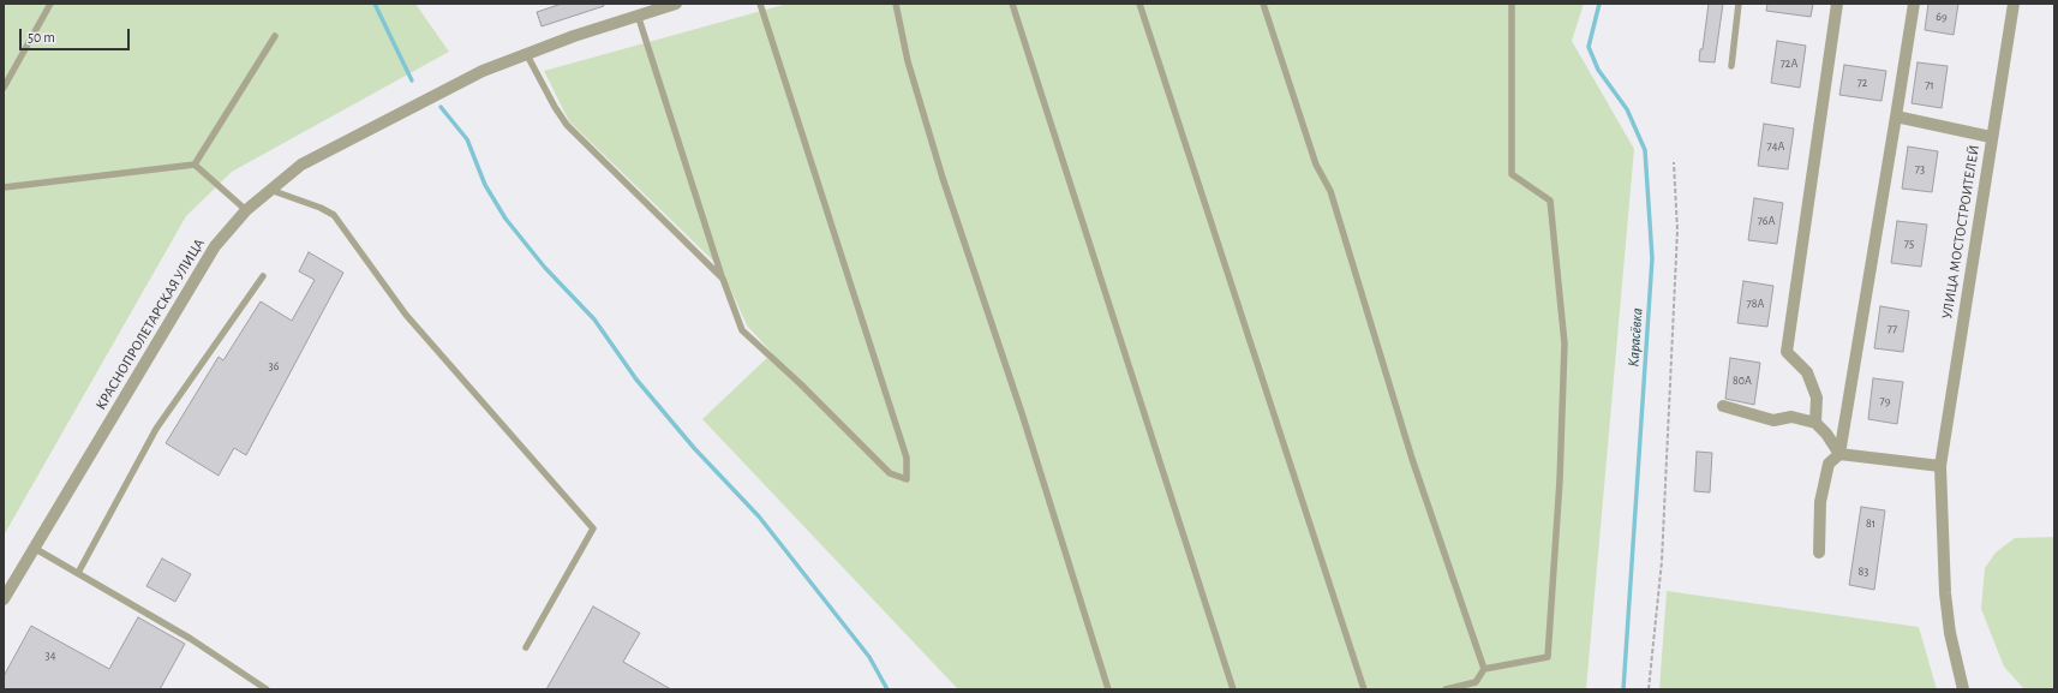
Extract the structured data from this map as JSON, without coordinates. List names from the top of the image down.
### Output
{
  "streets": {
    "street": ["УЛИЦА МОСТОСТРОИТЕЛЕЙ", "КРАСНОПРОЛЕТАРСКАЯ УЛИЦА"]
  },
  "water": ["Карасёвка"],
  "house_numbers": [
    "69",
    "72А",
    "72",
    "71",
    "74А",
    "73",
    "76А",
    "75",
    "78А",
    "77",
    "36",
    "80А",
    "79",
    "81",
    "83",
    "34"
  ],
  "scale_bar": "50 m"
}
